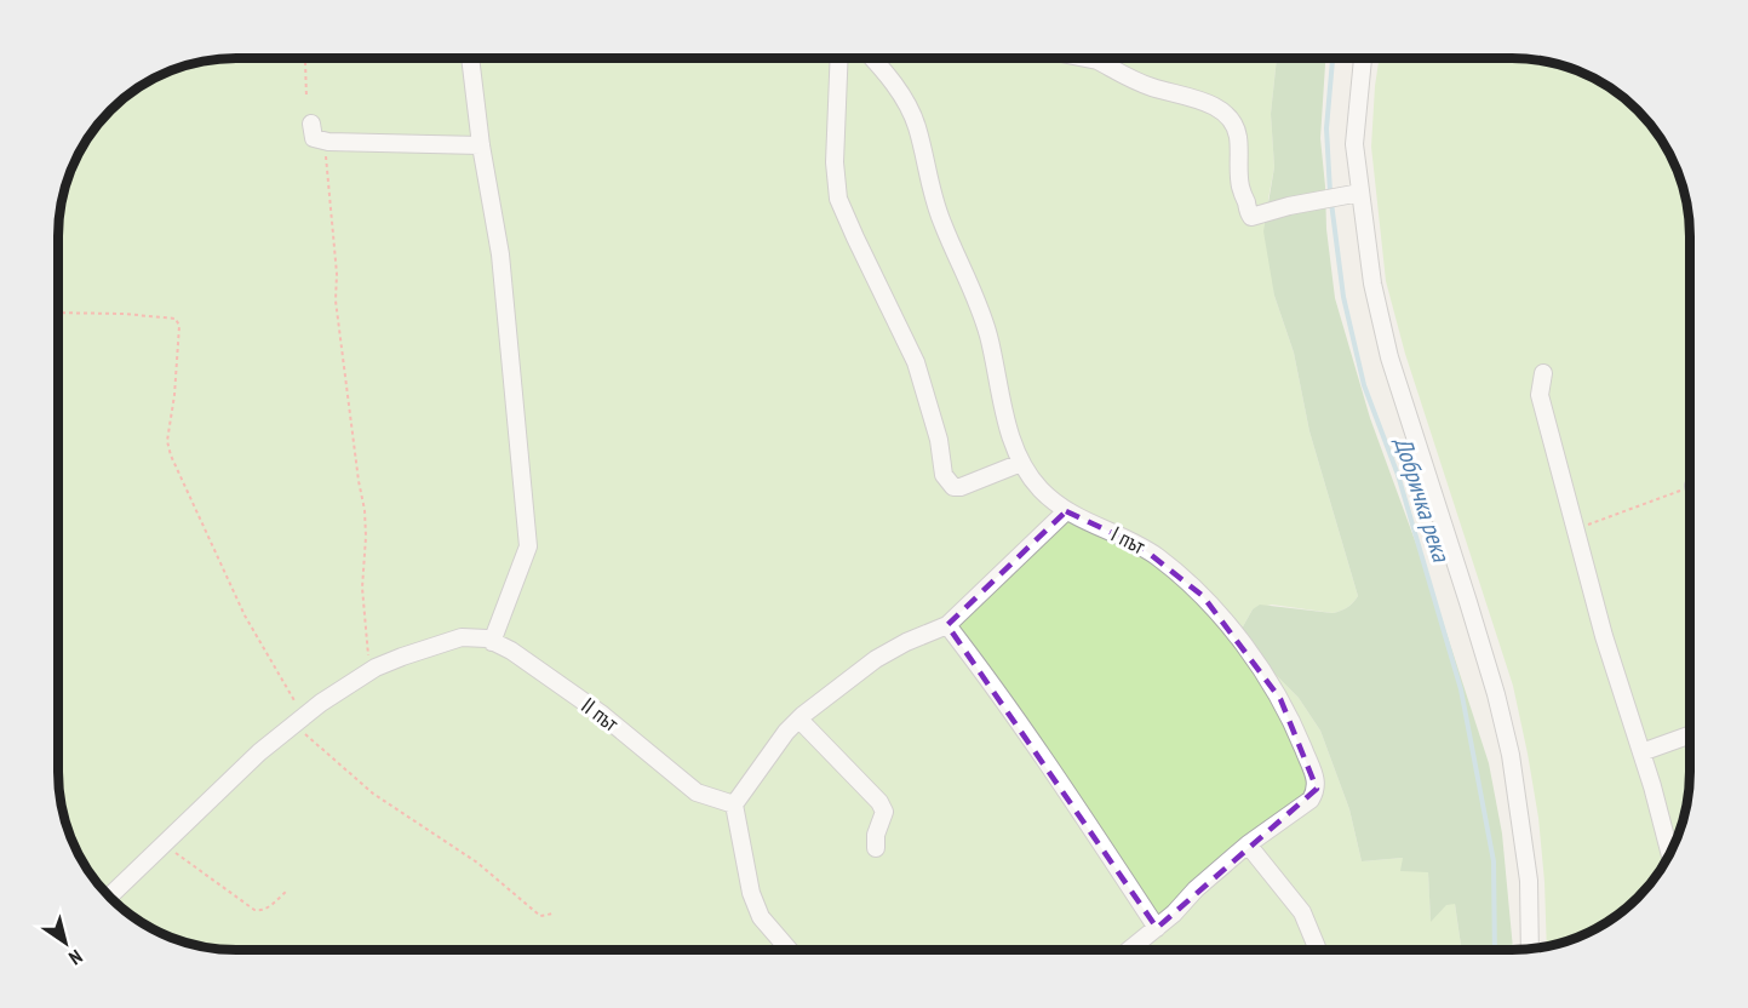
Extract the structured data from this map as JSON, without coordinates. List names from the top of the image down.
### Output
{
  "streets": {
    "street": ["І път", "ІІ път"]
  },
  "water": ["Добричка река"],
  "north": "bottom right"
}
